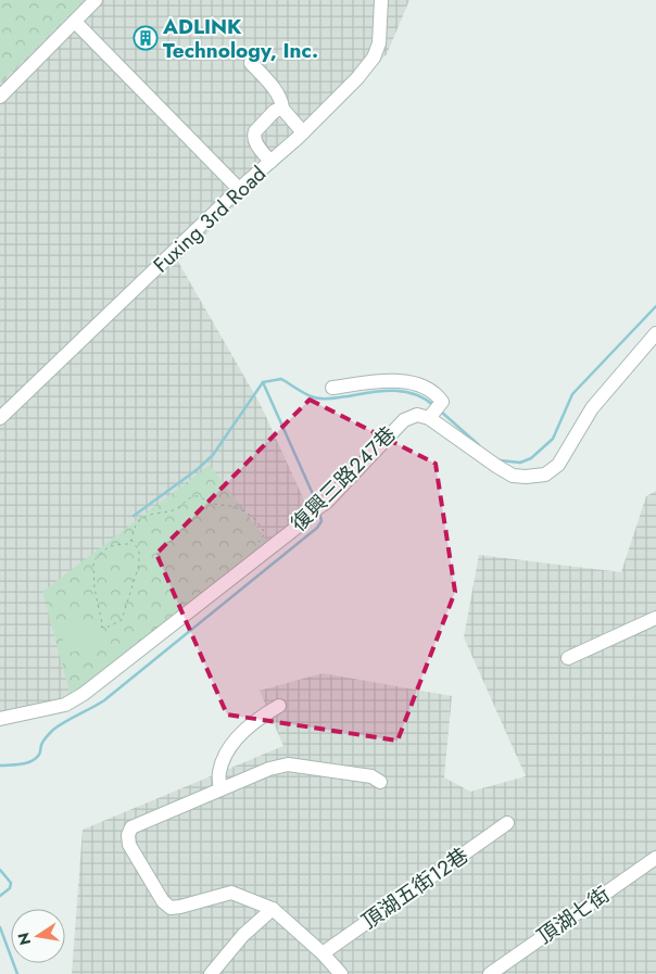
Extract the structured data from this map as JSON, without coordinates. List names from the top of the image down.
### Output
{
  "streets": {
    "street": [
      "Fuxing 3rd Road",
      "復興三路247巷",
      "頂湖五街12巷",
      "頂湖七街"
    ]
  },
  "places": {
    "building": ["ADLINK Technology, Inc."]
  },
  "north": "left"
}
